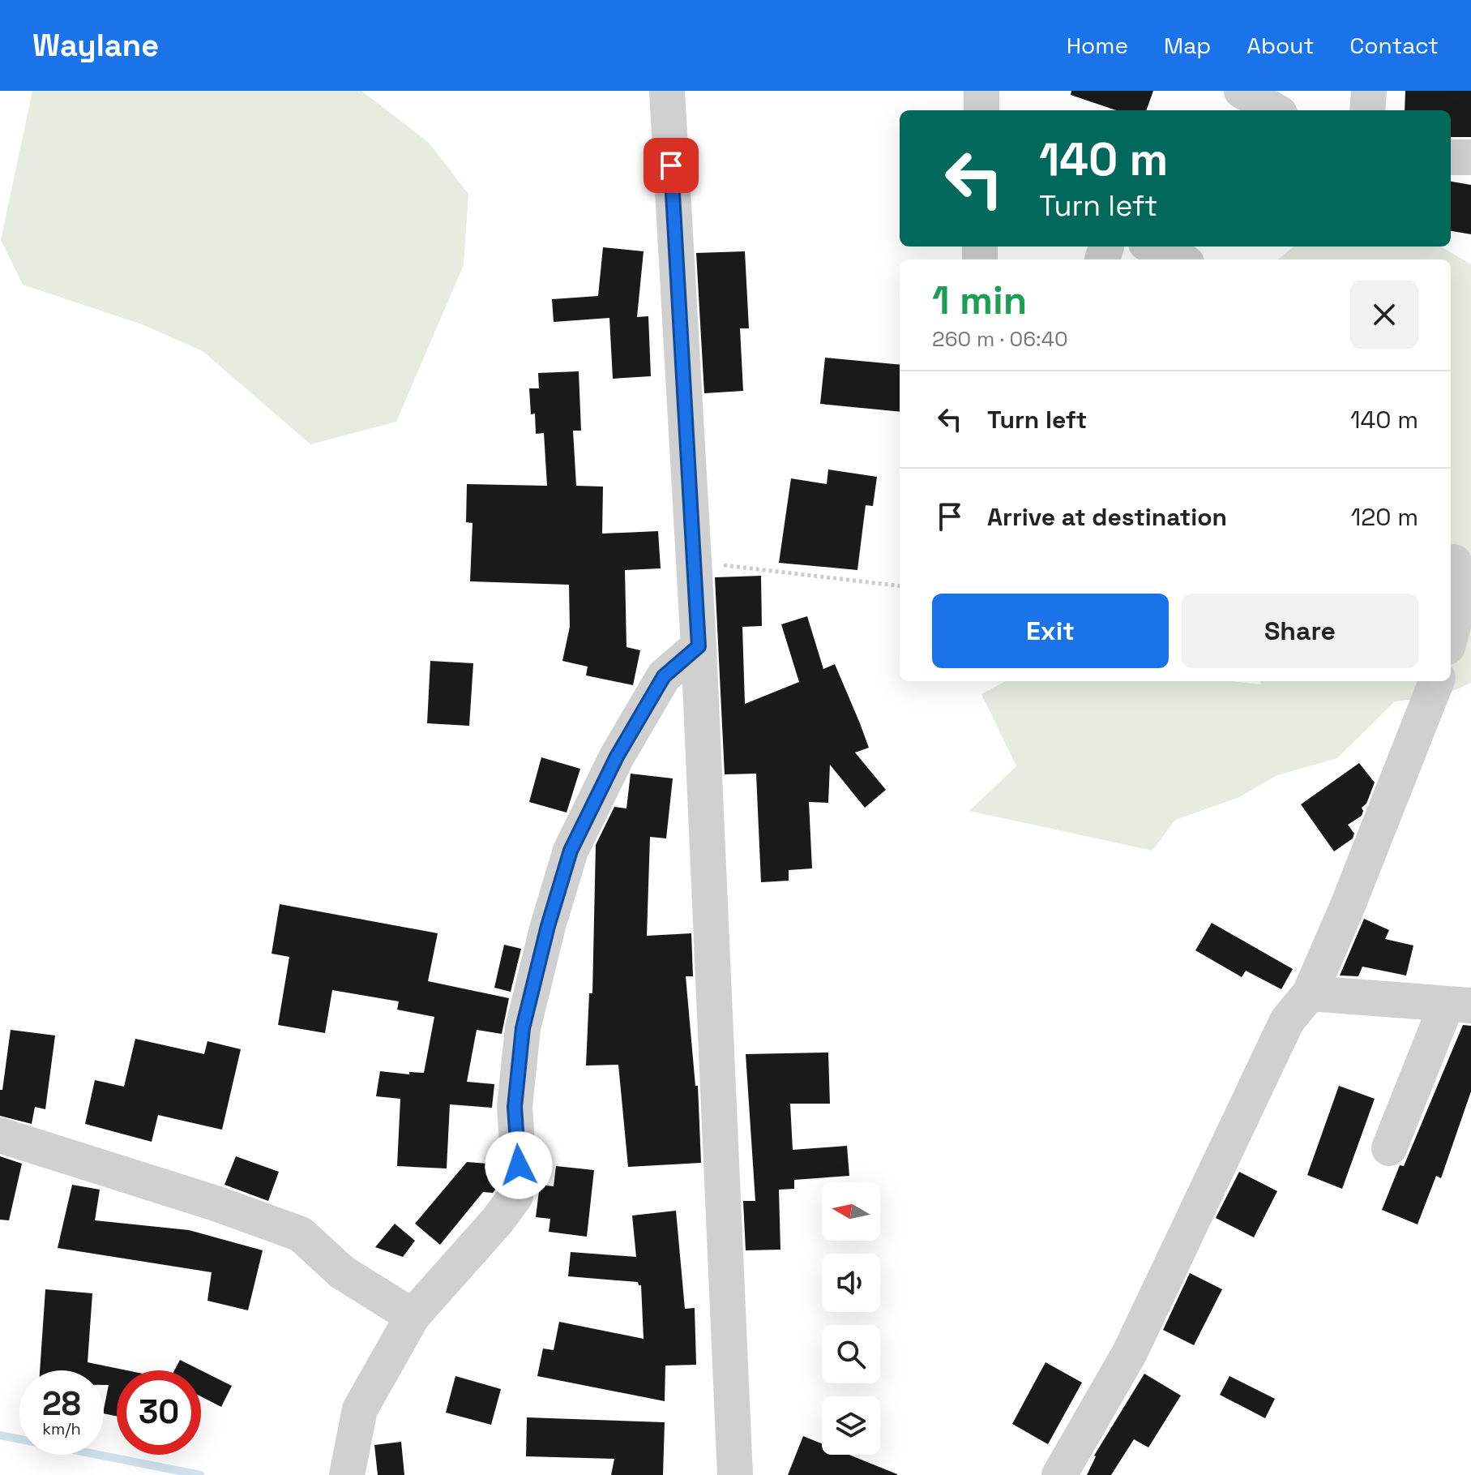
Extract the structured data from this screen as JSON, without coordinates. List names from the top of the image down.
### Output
{
  "north": "left",
  "page": {
    "header": "Waylane",
    "nav": [
      "Home",
      "Map",
      "About",
      "Contact"
    ],
    "turn": ["140 m", "Turn left"],
    "heading": ["1 min", "260 m · 06:40"],
    "list": [
      {
        "name": "Turn left",
        "value": "140 m"
      },
      {
        "name": "Arrive at destination",
        "value": "120 m"
      }
    ],
    "buttons": ["Exit", "Share"],
    "speed": "28 km/h",
    "limit": "30"
  }
}
